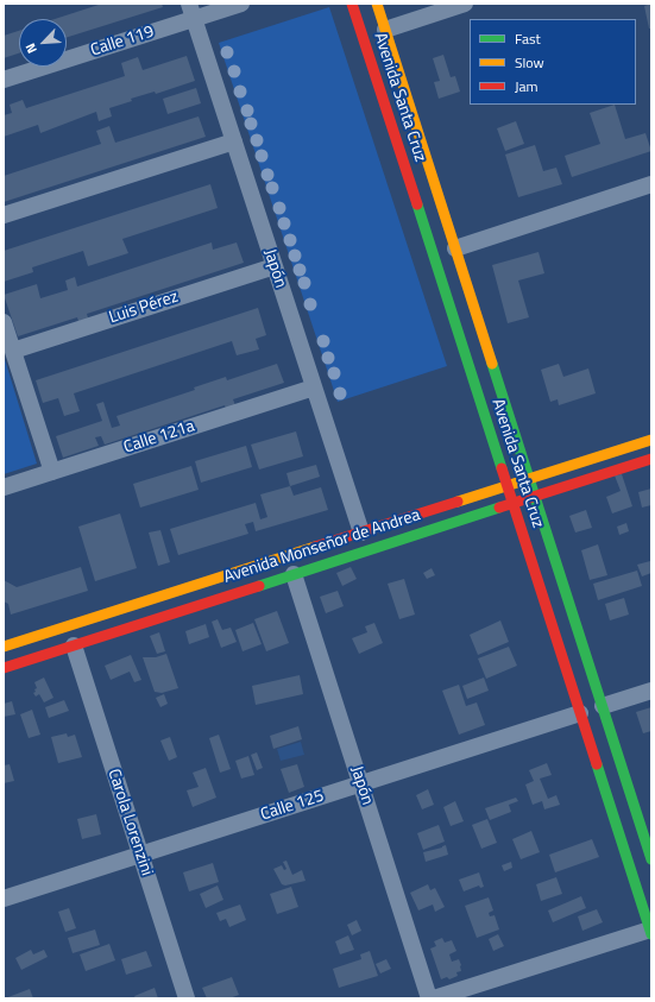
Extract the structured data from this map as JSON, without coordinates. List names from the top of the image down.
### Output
{
  "streets": {
    "main road": ["Avenida Santa Cruz", "Avenida Monseñor de Andrea"],
    "street": [
      "Calle 119",
      "Japón",
      "Luis Pérez",
      "Calle 121a",
      "Calle 125",
      "Carola Lorenzini"
    ]
  },
  "crossings": [
    ["Calle 119", "Japón"],
    ["Avenida Santa Cruz", "Avenida Monseñor de Andrea"],
    ["Avenida Santa Cruz", "Calle 125"],
    ["Japón", "Luis Pérez"],
    ["Japón", "Calle 121a"],
    ["Japón", "Avenida Monseñor de Andrea"],
    ["Japón", "Calle 125"],
    ["Avenida Monseñor de Andrea", "Carola Lorenzini"],
    ["Calle 125", "Carola Lorenzini"]
  ],
  "legend": ["Fast", "Slow", "Jam"],
  "north": "bottom left"
}
